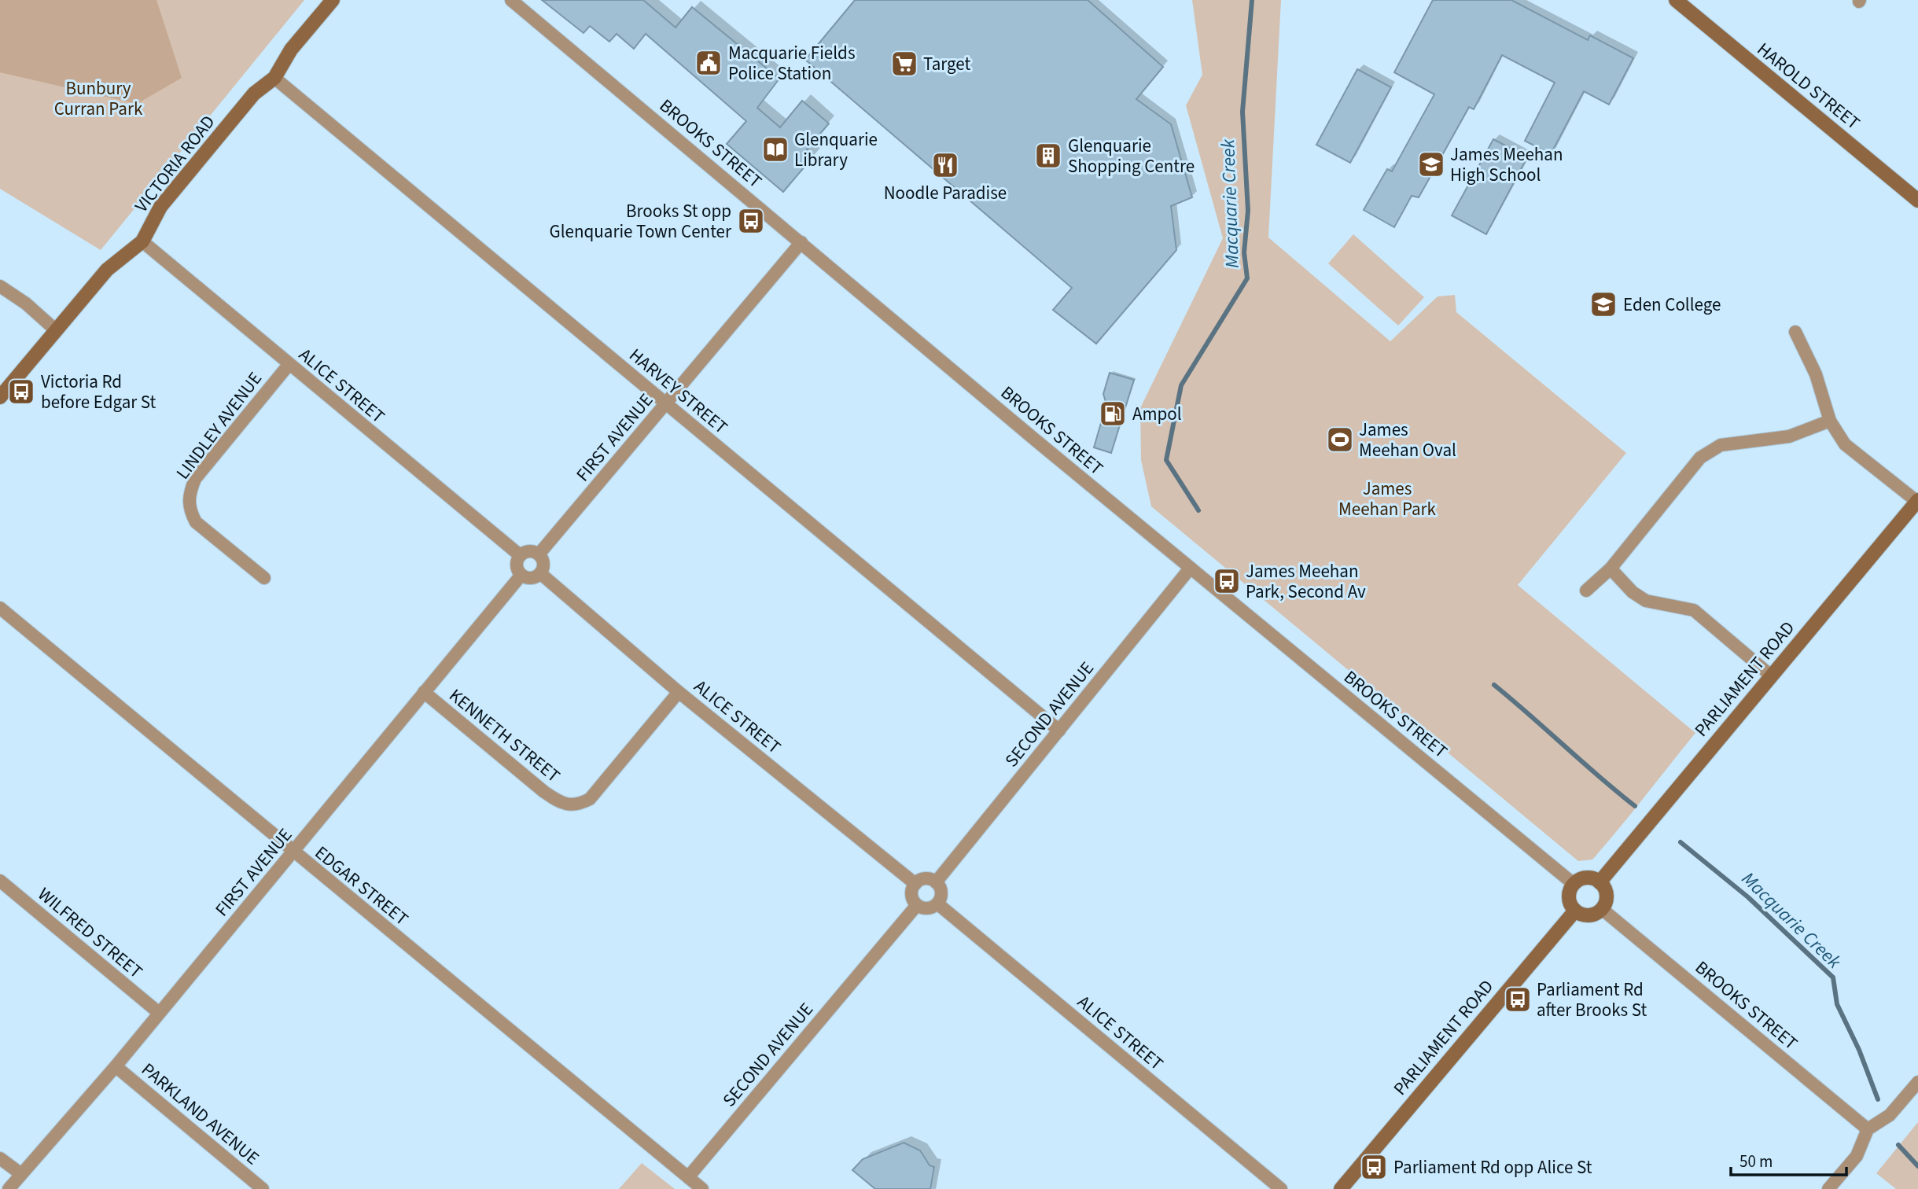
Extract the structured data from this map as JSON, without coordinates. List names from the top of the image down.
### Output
{
  "streets": {
    "street": [
      "HAROLD STREET",
      "BROOKS STREET",
      "VICTORIA ROAD",
      "ALICE STREET",
      "HARVEY STREET",
      "LINDLEY AVENUE",
      "FIRST AVENUE",
      "PARLIAMENT ROAD",
      "SECOND AVENUE",
      "KENNETH STREET",
      "EDGAR STREET",
      "WILFRED STREET",
      "PARKLAND AVENUE"
    ]
  },
  "crossings": [
    ["BROOKS STREET", "FIRST AVENUE"],
    ["BROOKS STREET", "PARLIAMENT ROAD"],
    ["BROOKS STREET", "SECOND AVENUE"],
    ["VICTORIA ROAD", "ALICE STREET"],
    ["VICTORIA ROAD", "HARVEY STREET"],
    ["ALICE STREET", "LINDLEY AVENUE"],
    ["ALICE STREET", "FIRST AVENUE"],
    ["ALICE STREET", "SECOND AVENUE"],
    ["ALICE STREET", "KENNETH STREET"],
    ["HARVEY STREET", "FIRST AVENUE"],
    ["HARVEY STREET", "SECOND AVENUE"],
    ["FIRST AVENUE", "KENNETH STREET"],
    ["FIRST AVENUE", "EDGAR STREET"],
    ["FIRST AVENUE", "WILFRED STREET"],
    ["FIRST AVENUE", "PARKLAND AVENUE"],
    ["SECOND AVENUE", "EDGAR STREET"]
  ],
  "water": ["Macquarie Creek"],
  "parks": ["Bunbury Curran Park", "James Meehan Park"],
  "places": {
    "public building": ["Macquarie Fields Police Station"],
    "supermarket": ["Target"],
    "library": ["Glenquarie Library"],
    "building": ["Glenquarie Shopping Centre"],
    "school or university": ["James Meehan High School", "Eden College"],
    "restaurant": ["Noodle Paradise"],
    "bus stop": [
      "Brooks St opp Glenquarie Town Center",
      "Victoria Rd before Edgar St",
      "James Meehan Park, Second Av",
      "Parliament Rd after Brooks St",
      "Parliament Rd opp Alice St"
    ],
    "fuel station": ["Ampol"],
    "sports": ["James Meehan Oval"]
  },
  "scale_bar": "50 m"
}
